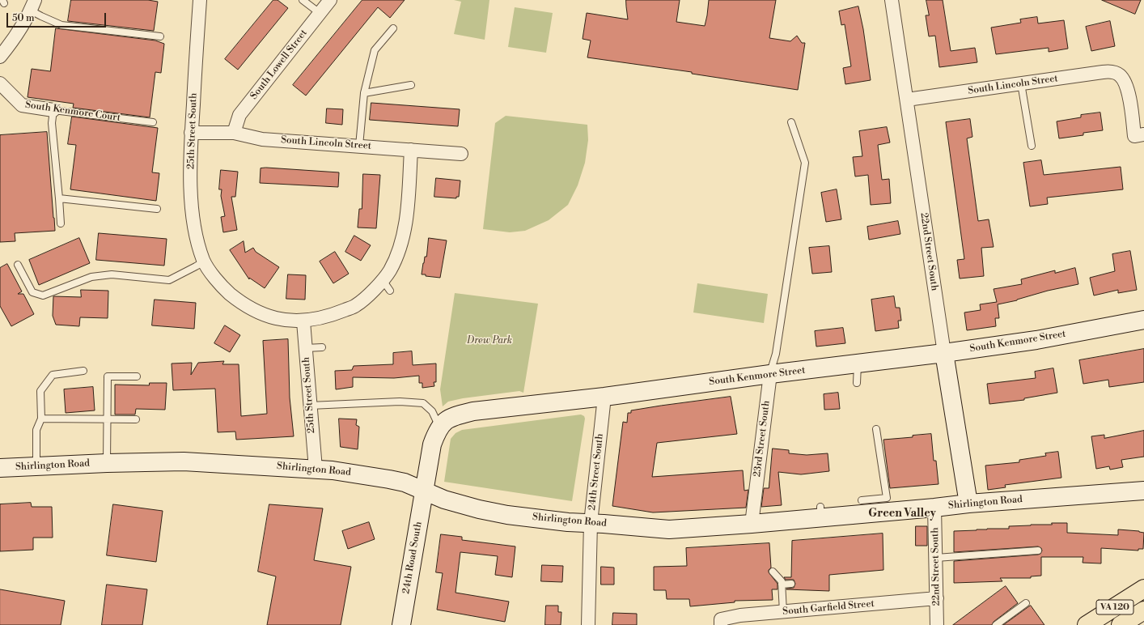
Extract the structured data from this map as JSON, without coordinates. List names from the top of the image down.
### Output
{
  "streets": {
    "main road": [
      "22nd Street South",
      "South Kenmore Street",
      "Shirlington Road",
      "24th Road South",
      "VA 120"
    ],
    "street": [
      "South Lowell Street",
      "South Lincoln Street",
      "South Kenmore Court",
      "25th Street South",
      "23rd Street South",
      "24th Street South",
      "South Garfield Street"
    ]
  },
  "crossings": [
    ["South Lowell Street", "South Lincoln Street"],
    ["South Lincoln Street", "25th Street South"],
    ["South Lincoln Street", "22nd Street South"],
    ["25th Street South", "Shirlington Road"],
    ["22nd Street South", "South Kenmore Street"],
    ["22nd Street South", "Shirlington Road"],
    ["22nd Street South", "South Garfield Street"],
    ["South Kenmore Street", "23rd Street South"],
    ["South Kenmore Street", "Shirlington Road"],
    ["South Kenmore Street", "24th Street South"],
    ["South Kenmore Street", "24th Road South"],
    ["23rd Street South", "Shirlington Road"],
    ["Shirlington Road", "24th Street South"],
    ["Shirlington Road", "24th Road South"]
  ],
  "districts": ["Green Valley"],
  "parks": ["Drew Park"],
  "scale_bar": "50 m"
}
